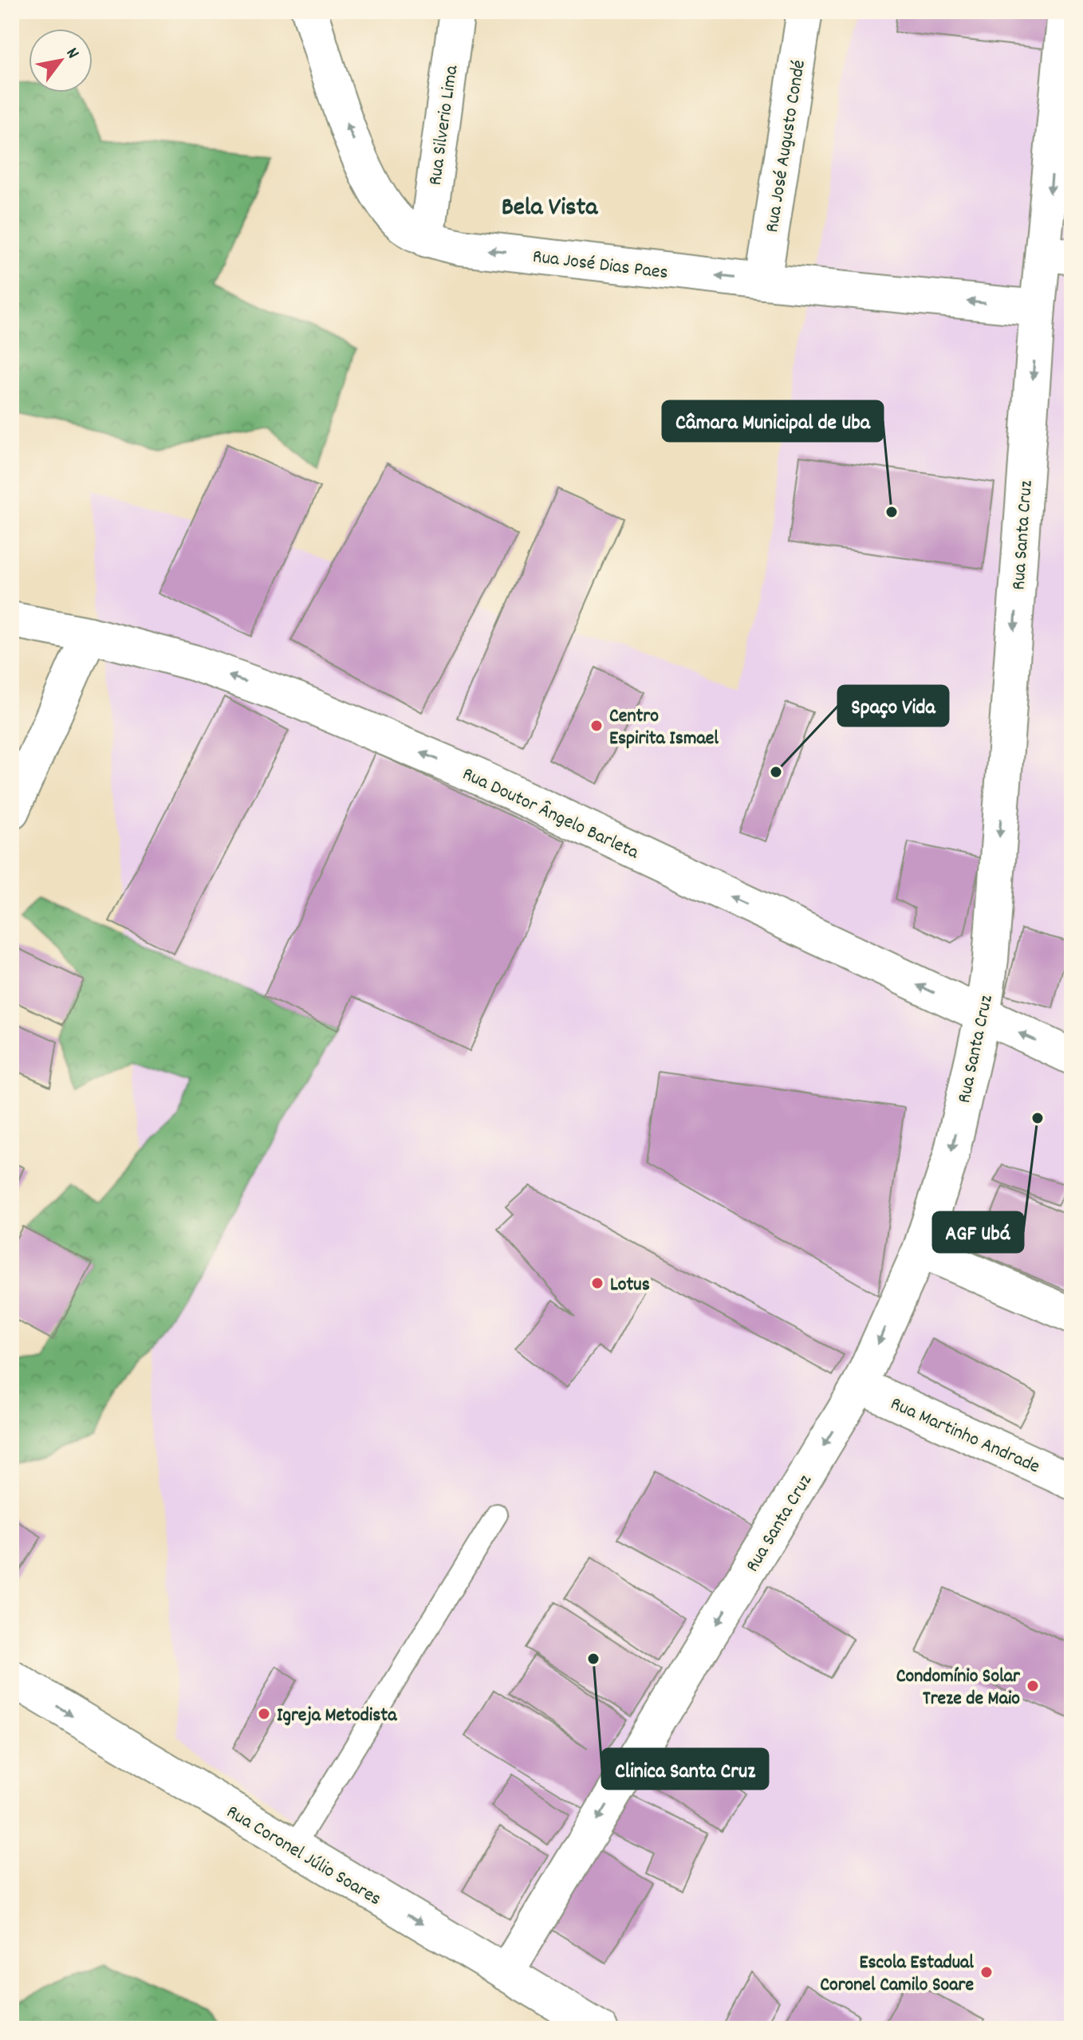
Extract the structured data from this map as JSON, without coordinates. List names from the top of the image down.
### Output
{
  "streets": {
    "street": [
      "Rua Silverio Lima",
      "Rua José Augusto Condé",
      "Rua José Dias Paes",
      "Rua Santa Cruz",
      "Rua Doutor Ângelo Barleta",
      "Rua Martinho Andrade",
      "Rua Coronel Júlio Soares"
    ]
  },
  "crossings": [
    ["Rua Silverio Lima", "Rua José Dias Paes"],
    ["Rua José Augusto Condé", "Rua José Dias Paes"],
    ["Rua José Dias Paes", "Rua Santa Cruz"],
    ["Rua Santa Cruz", "Rua Doutor Ângelo Barleta"],
    ["Rua Santa Cruz", "Rua Martinho Andrade"],
    ["Rua Santa Cruz", "Rua Coronel Júlio Soares"]
  ],
  "one_way": [
    "Rua José Dias Paes",
    "Rua Santa Cruz",
    "Rua Doutor Ângelo Barleta",
    "Rua Coronel Júlio Soares"
  ],
  "districts": ["Bela Vista"],
  "places": [
    "Câmara Municipal de Uba",
    "Centro Espirita Ismael",
    "Spaço Vida",
    "AGF Ubá",
    "Lotus",
    "Clinica Santa Cruz",
    "Condomínio Solar Treze de Maio",
    "Igreja Metodista",
    "Escola Estadual Coronel Camilo Soare"
  ],
  "north": "top right"
}
